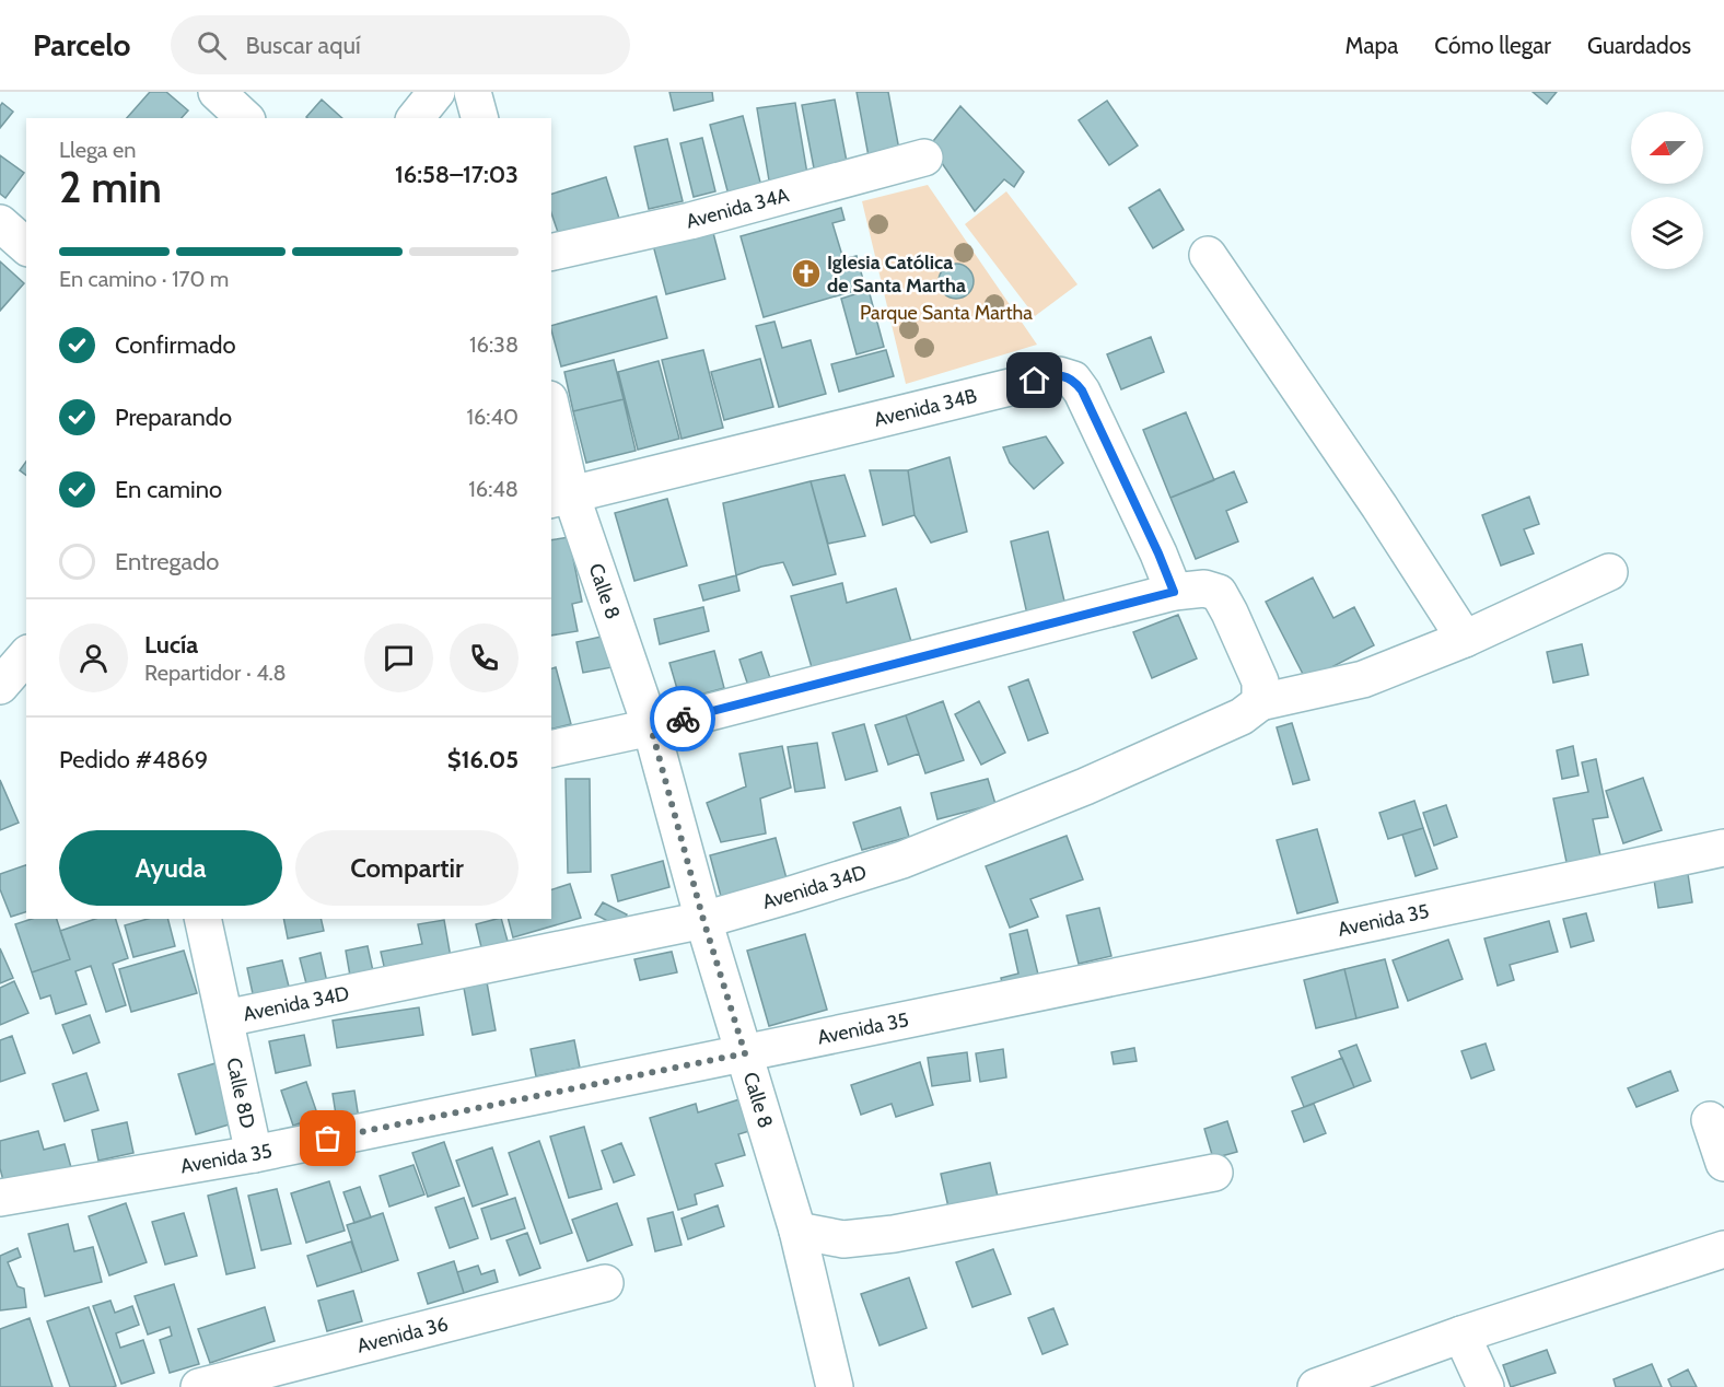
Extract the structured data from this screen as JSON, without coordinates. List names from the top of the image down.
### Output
{
  "streets": {
    "street": [
      "Avenida 34A",
      "Avenida 34B",
      "Calle 8",
      "Avenida 34D",
      "Avenida 35",
      "Calle 8D",
      "Avenida 36"
    ]
  },
  "crossings": [
    ["Avenida 34B", "Calle 8"],
    ["Calle 8", "Avenida 34D"],
    ["Calle 8", "Avenida 35"],
    ["Avenida 34D", "Calle 8D"],
    ["Avenida 35", "Calle 8D"]
  ],
  "parks": ["Parque Santa Martha"],
  "places": {
    "church": ["Iglesia Católica de Santa Martha"]
  },
  "north": "left",
  "page": {
    "header": "Parcelo",
    "search": "Buscar aquí",
    "nav": ["Mapa", "Cómo llegar", "Guardados"],
    "heading": ["2 min", "Llega en", "16:58–17:03"],
    "panel": [
      "Lucía",
      "Repartidor · 4.8",
      "Pedido #4869",
      "$16.05"
    ],
    "bar": "En camino · 170 m",
    "list": [
      ["Confirmado", "16:38"],
      ["Preparando", "16:40"],
      ["En camino", "16:48"],
      "Entregado"
    ],
    "buttons": ["Ayuda", "Compartir"]
  }
}
